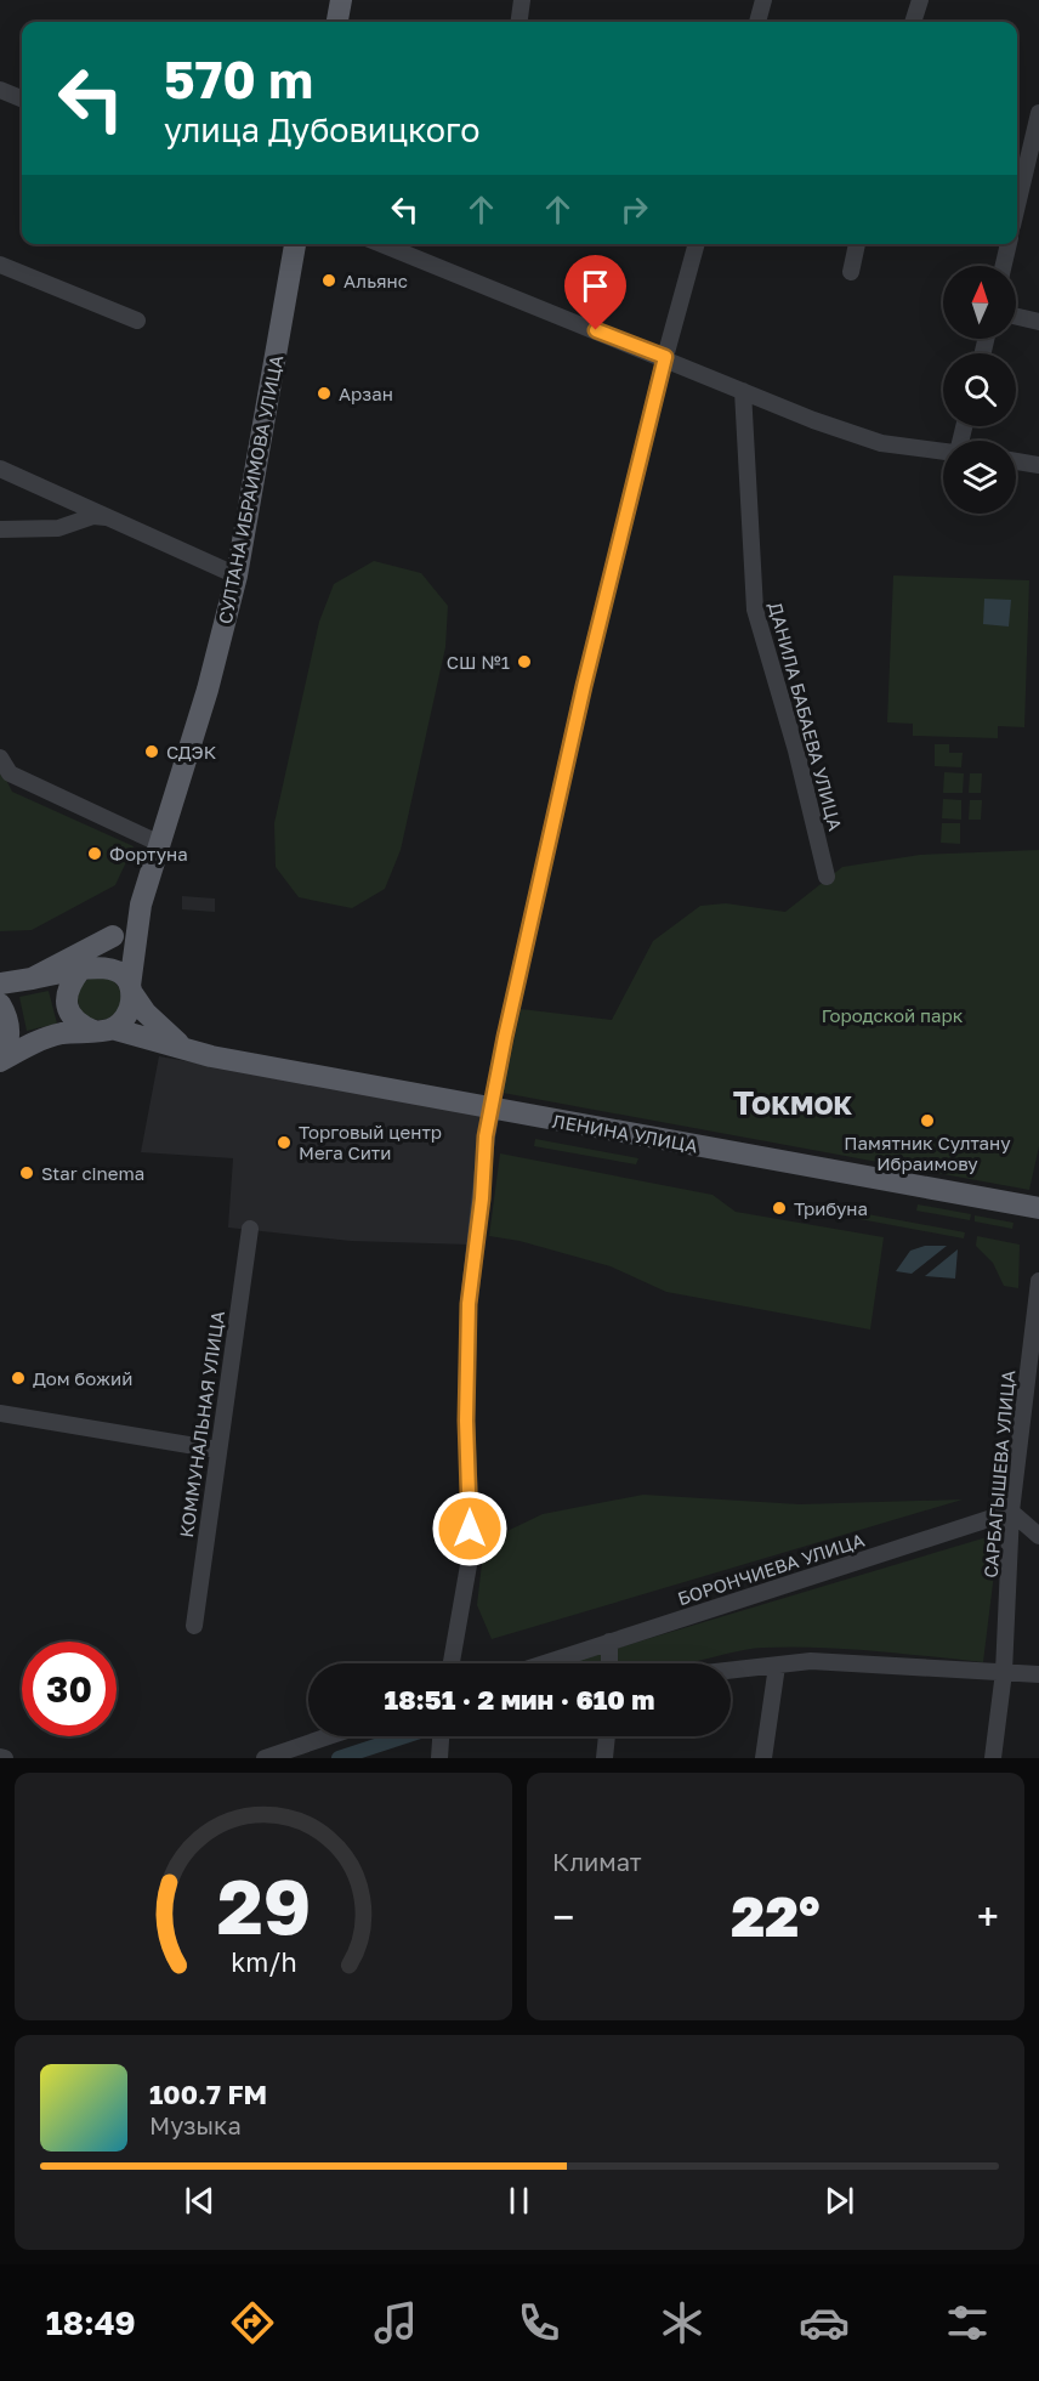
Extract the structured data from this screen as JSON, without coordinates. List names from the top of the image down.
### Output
{
  "streets": {
    "main road": ["СУЛТАНА ИБРАИМОВА УЛИЦА", "ЛЕНИНА УЛИЦА"],
    "street": [
      "ДАНИЛА БАБАЕВА УЛИЦА",
      "КОММУНАЛЬНАЯ УЛИЦА",
      "САРБАГЫШЕВА УЛИЦА",
      "БОРОНЧИЕВА УЛИЦА"
    ]
  },
  "crossings": [
    ["САРБАГЫШЕВА УЛИЦА", "БОРОНЧИЕВА УЛИЦА"]
  ],
  "districts": ["Токмок"],
  "parks": ["Городской парк"],
  "places": [
    "Альянс",
    "Арзан",
    "СШ №1",
    "СДЭК",
    "Фортуна",
    "Памятник Султану Ибраимову",
    "Торговый центр Мега Сити",
    "Star cinema",
    "Трибуна",
    "Дом божий"
  ],
  "north": "top",
  "page": {
    "turn": ["570 m", "улица Дубовицкого"],
    "limit": "30",
    "trip": "18:51 · 2 мин · 610 m",
    "tile": "Климат",
    "heat": ["−", "22°", "+"],
    "song": ["100.7 FM", "Музыка"],
    "tabs": "18:49",
    "gauge": ["29", "km/h"]
  }
}
